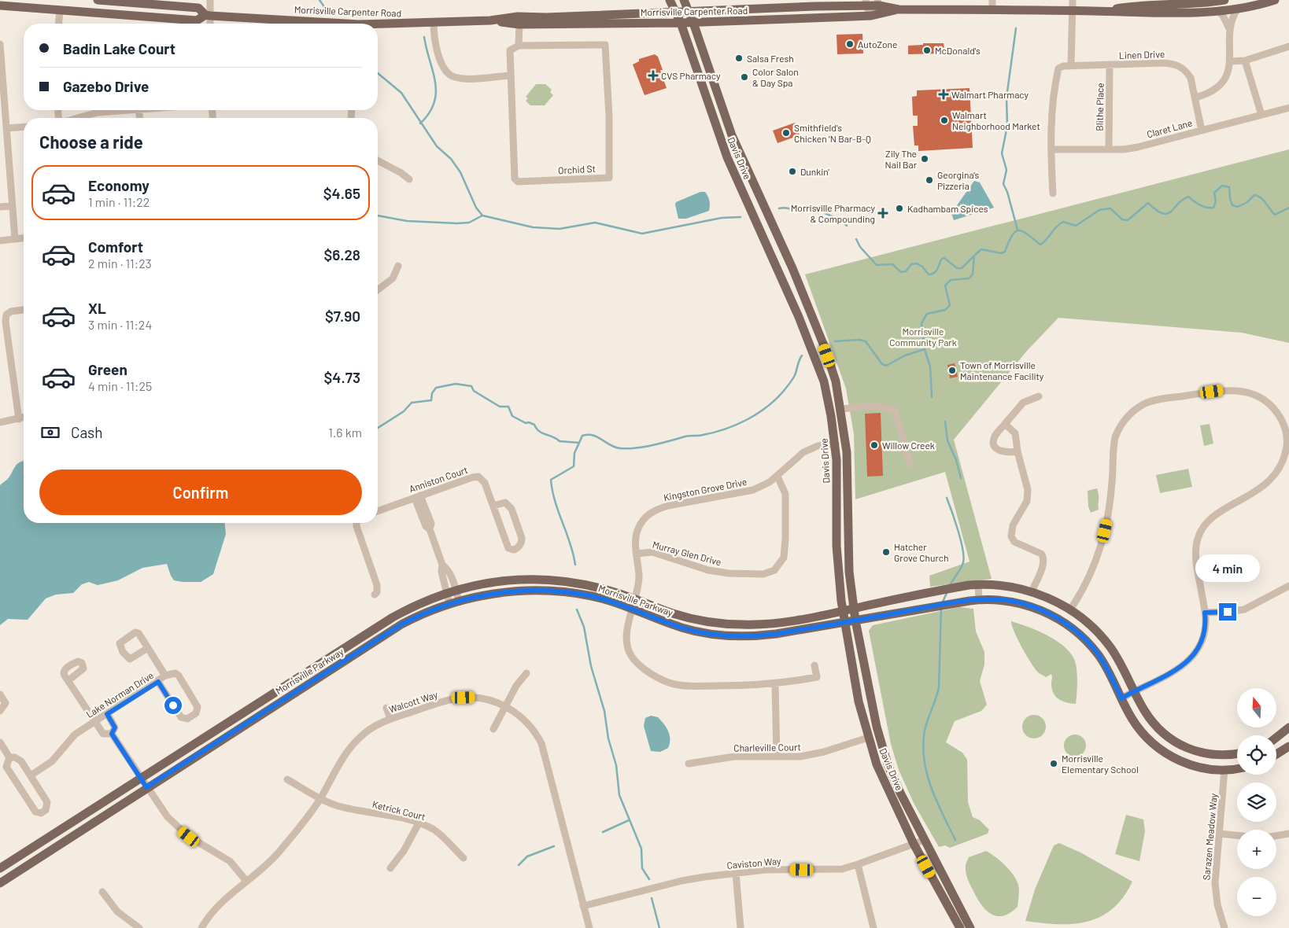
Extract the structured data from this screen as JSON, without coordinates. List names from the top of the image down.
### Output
{
  "streets": {
    "main road": ["Morrisville Carpenter Road", "Davis Drive", "Morrisville Parkway"],
    "street": [
      "Linen Drive",
      "Blithe Place",
      "Claret Lane",
      "Orchid St",
      "Anniston Court",
      "Kingston Grove Drive",
      "Murray Glen Drive",
      "Lake Norman Drive",
      "Walcott Way",
      "Charleville Court",
      "Ketrick Court",
      "Sarazen Meadow Way",
      "Caviston Way"
    ]
  },
  "crossings": [
    ["Morrisville Carpenter Road", "Davis Drive"],
    ["Morrisville Carpenter Road", "Orchid St"],
    ["Linen Drive", "Blithe Place"],
    ["Linen Drive", "Claret Lane"],
    ["Blithe Place", "Claret Lane"],
    ["Davis Drive", "Kingston Grove Drive"],
    ["Davis Drive", "Morrisville Parkway"],
    ["Davis Drive", "Charleville Court"],
    ["Davis Drive", "Caviston Way"],
    ["Kingston Grove Drive", "Murray Glen Drive"],
    ["Kingston Grove Drive", "Morrisville Parkway"],
    ["Morrisville Parkway", "Sarazen Meadow Way"],
    ["Walcott Way", "Ketrick Court"],
    ["Walcott Way", "Caviston Way"]
  ],
  "parks": ["Morrisville Community Park"],
  "places": {
    "other": [
      "AutoZone",
      "McDonald's",
      "Salsa Fresh",
      "Color Salon & Day Spa",
      "Walmart Neighborhood Market",
      "Smithfield's Chicken 'N Bar-B-Q",
      "Zily The Nail Bar",
      "Dunkin'",
      "Georgina's Pizzeria",
      "Kadhambam Spices",
      "Town of Morrisville Maintenance Facility",
      "Willow Creek",
      "Hatcher Grove Church",
      "Morrisville Elementary School"
    ],
    "health": ["CVS Pharmacy", "Walmart Pharmacy", "Morrisville Pharmacy & Compounding"]
  },
  "north": "top",
  "page": {
    "banner": ["Badin Lake Court", "Gazebo Drive"],
    "heading": "Choose a ride",
    "list": [
      {
        "name": "Economy",
        "note": "1 min · 11:22",
        "value": "$4.65"
      },
      {
        "name": "Comfort",
        "note": "2 min · 11:23",
        "value": "$6.28"
      },
      {
        "name": "XL",
        "note": "3 min · 11:24",
        "value": "$7.90"
      },
      {
        "name": "Green",
        "note": "4 min · 11:25",
        "value": "$4.73"
      }
    ],
    "pay": ["Cash", "1.6 km"],
    "buttons": "Confirm",
    "bubble": "4 min",
    "map_buttons": ["+", "−"]
  }
}
